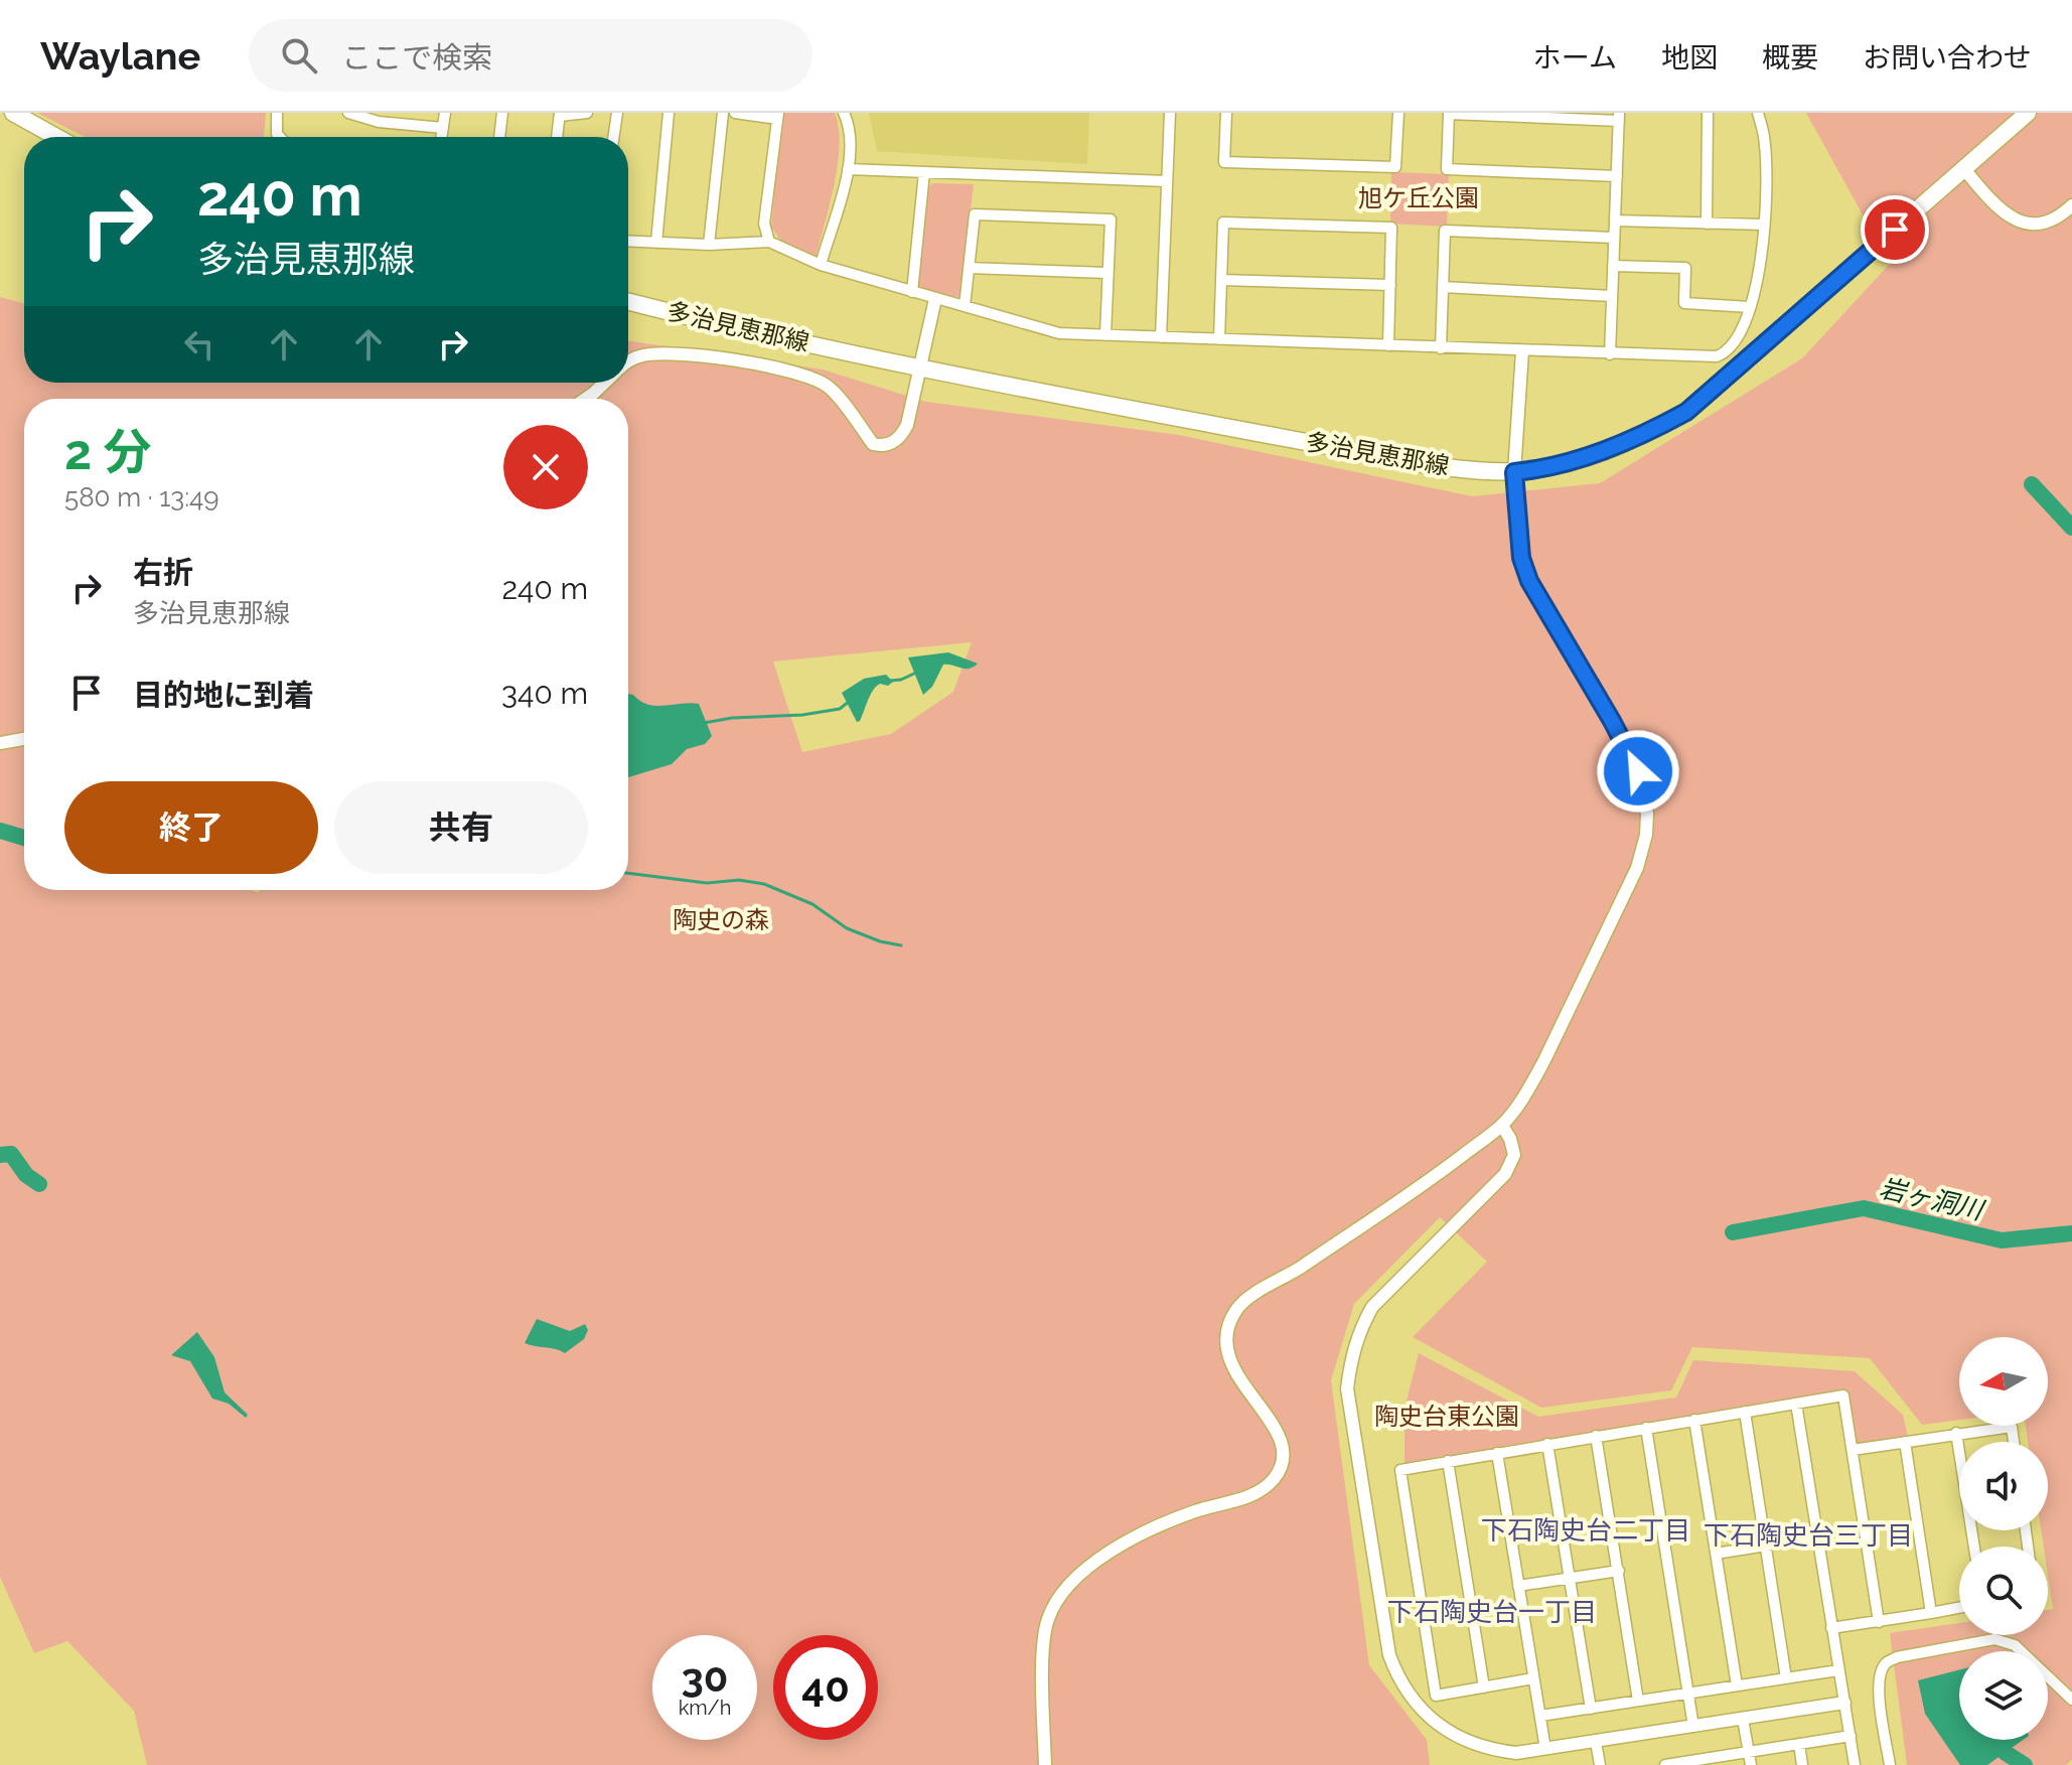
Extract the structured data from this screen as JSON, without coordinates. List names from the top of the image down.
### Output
{
  "streets": {
    "main road": ["多治見恵那線"]
  },
  "districts": ["下石陶史台二丁目", "下石陶史台三丁目", "下石陶史台一丁目"],
  "water": ["岩ヶ洞川"],
  "parks": ["旭ケ丘公園", "陶史の森", "陶史台東公園"],
  "north": "left",
  "page": {
    "header": "Waylane",
    "search": "ここで検索",
    "nav": [
      "ホーム",
      "地図",
      "概要",
      "お問い合わせ"
    ],
    "turn": ["240 m", "多治見恵那線"],
    "heading": ["2 分", "580 m · 13:49"],
    "list": [
      {
        "name": "右折",
        "note": "多治見恵那線",
        "value": "240 m"
      },
      {
        "name": "目的地に到着",
        "value": "340 m"
      }
    ],
    "buttons": ["終了", "共有"],
    "speed": "30 km/h",
    "limit": "40"
  }
}
